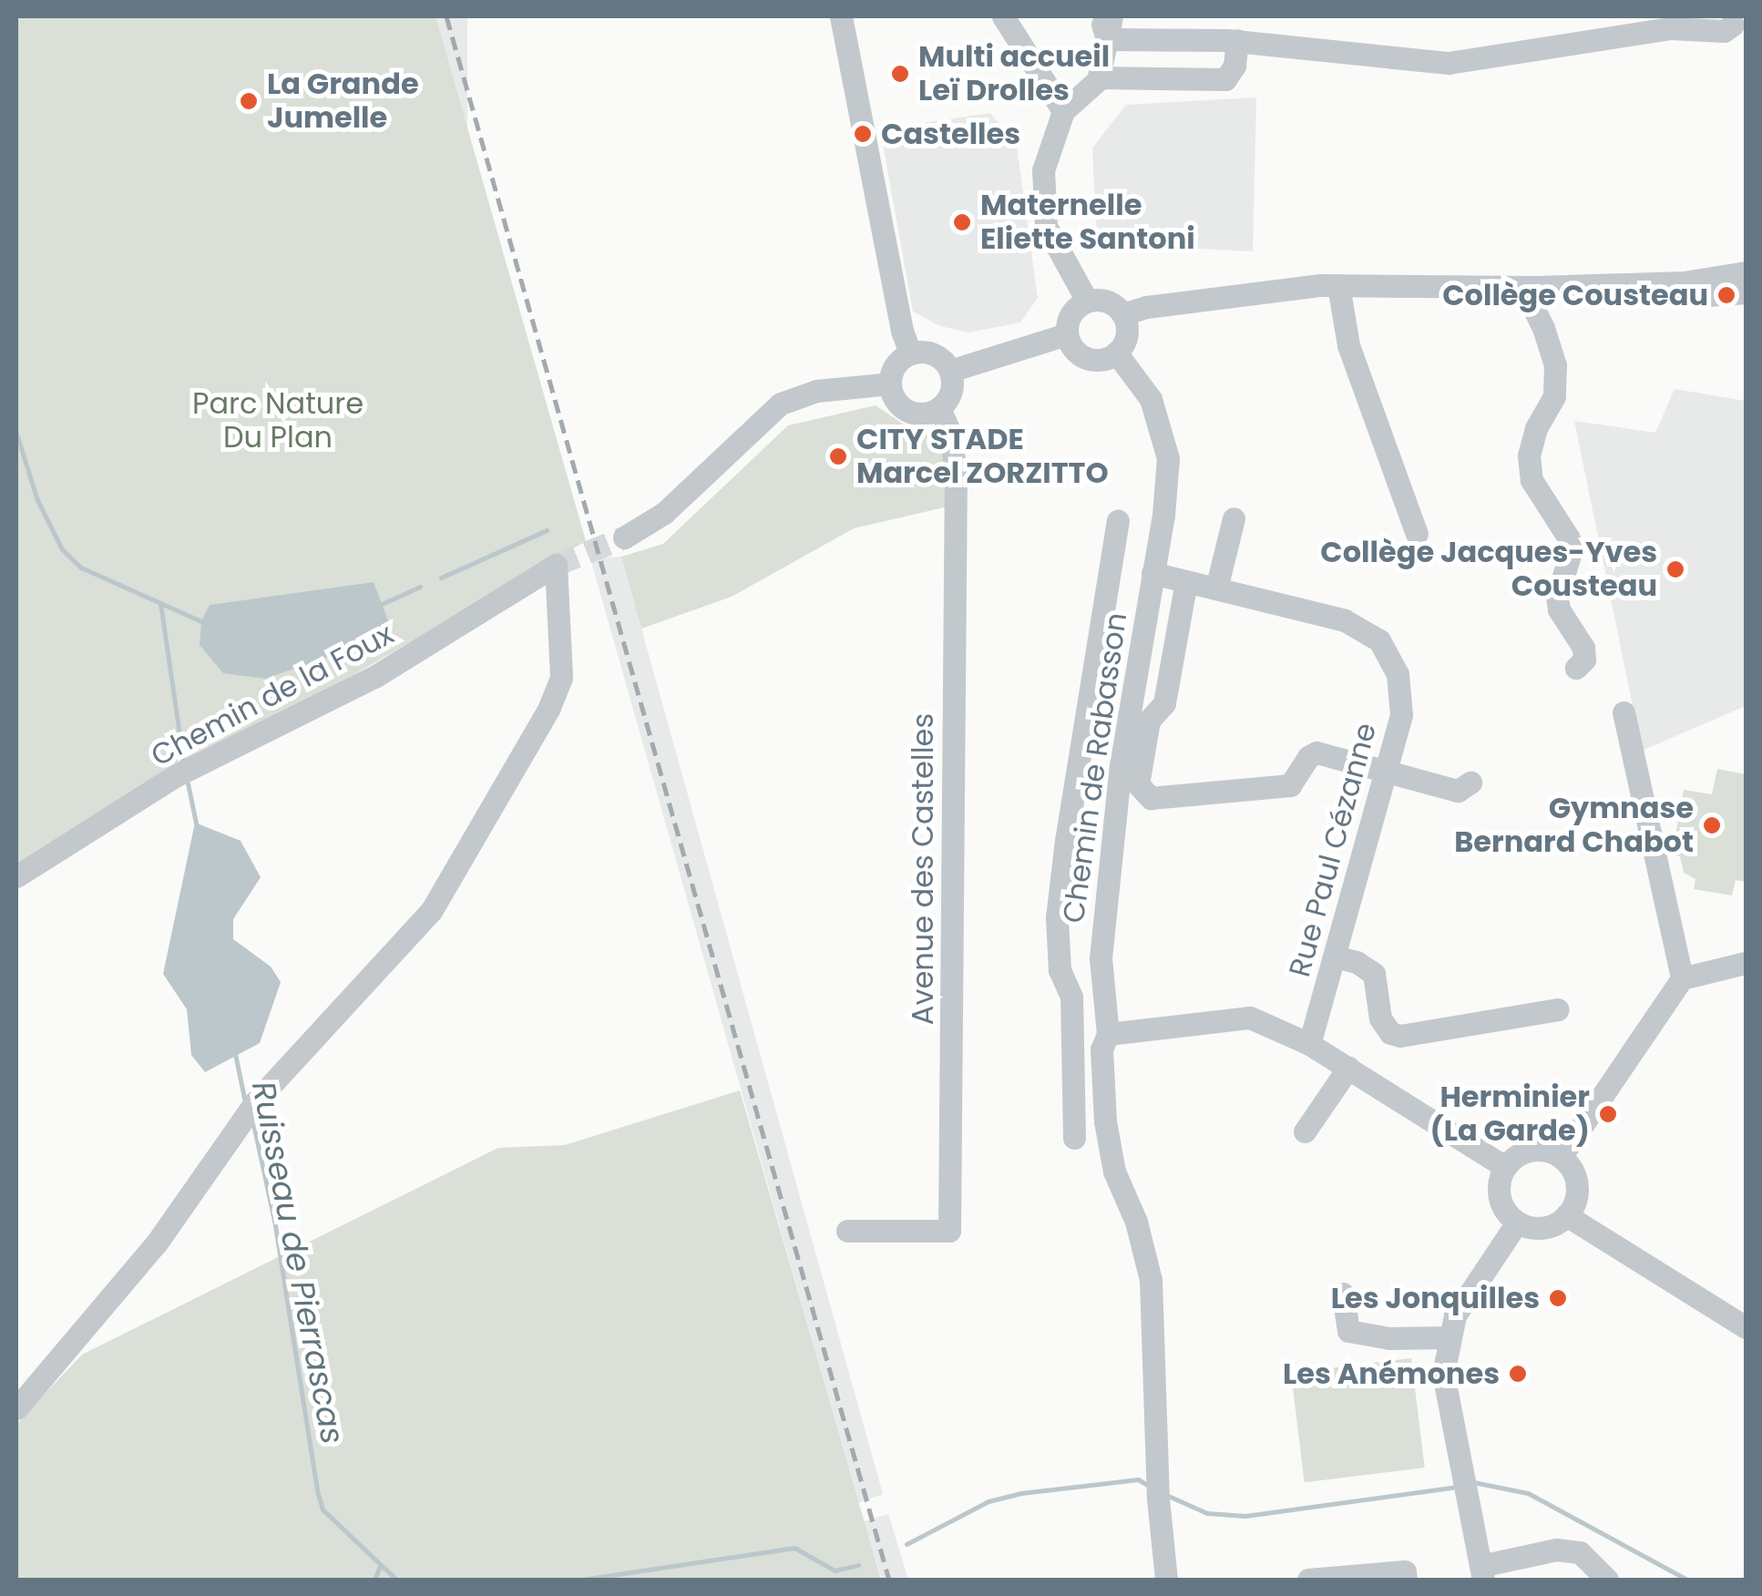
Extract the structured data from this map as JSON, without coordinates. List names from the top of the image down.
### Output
{
  "streets": {
    "street": [
      "Chemin de la Foux",
      "Chemin de Rabasson",
      "Rue Paul Cézanne",
      "Avenue des Castelles"
    ]
  },
  "crossings": [
    ["Chemin de Rabasson", "Rue Paul Cézanne"]
  ],
  "water": ["Ruisseau de Pierrascas"],
  "parks": ["Parc Nature Du Plan"],
  "places": [
    "Multi accueil Leï Drolles",
    "La Grande Jumelle",
    "Castelles",
    "Maternelle Eliette Santoni",
    "Collège Cousteau",
    "CITY STADE Marcel ZORZITTO",
    "Collège Jacques-Yves Cousteau",
    "Gymnase Bernard Chabot",
    "Herminier (La Garde)",
    "Les Jonquilles",
    "Les Anémones"
  ]
}
